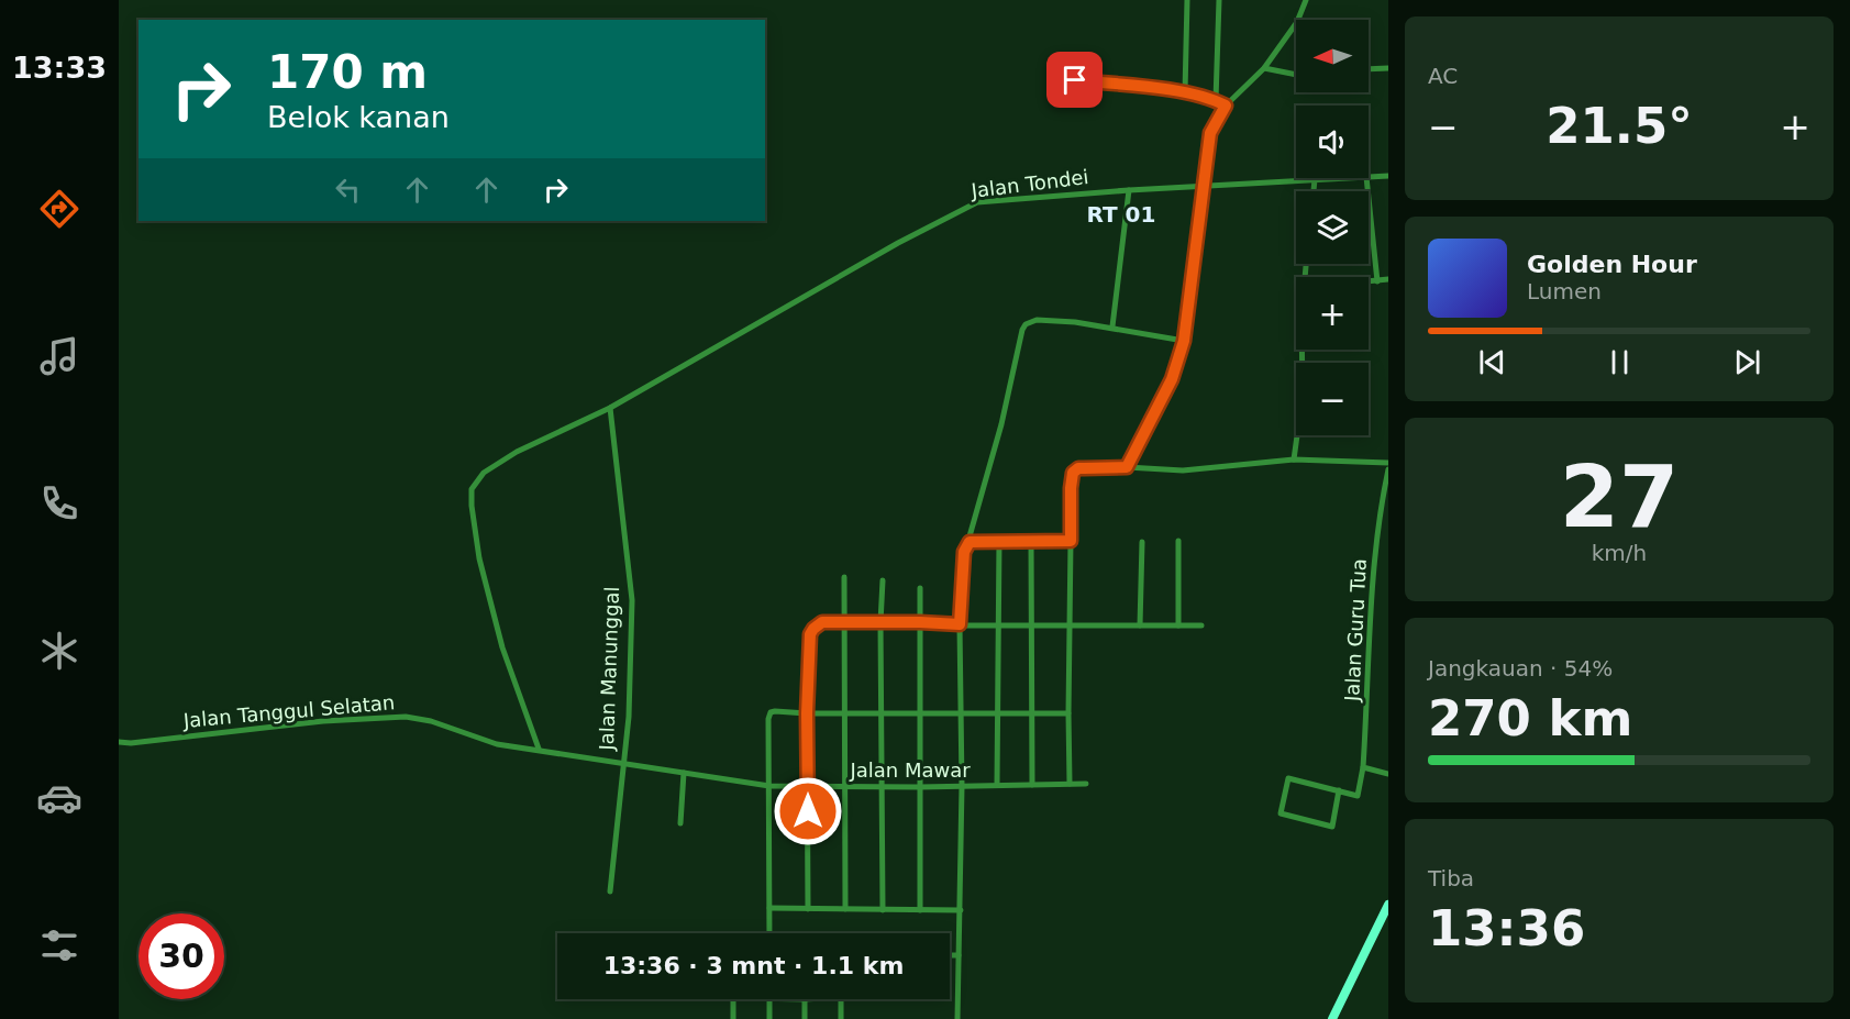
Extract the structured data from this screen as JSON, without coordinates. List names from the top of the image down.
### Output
{
  "streets": {
    "street": [
      "Jalan Tondei",
      "Jalan Guru Tua",
      "Jalan Manunggal",
      "Jalan Tanggul Selatan",
      "Jalan Mawar"
    ]
  },
  "crossings": [
    ["Jalan Tondei", "Jalan Manunggal"],
    ["Jalan Tondei", "Jalan Tanggul Selatan"],
    ["Jalan Tondei", "Jalan Mawar"],
    ["Jalan Manunggal", "Jalan Mawar"],
    ["Jalan Tanggul Selatan", "Jalan Mawar"]
  ],
  "districts": ["RT 01"],
  "north": "left",
  "page": {
    "tabs": "13:33",
    "tile": [
      "AC",
      ["27", "km/h"],
      ["Jangkauan · 54%", "270 km"],
      ["Tiba", "13:36"]
    ],
    "map_buttons": ["+", "−"],
    "turn": ["170 m", "Belok kanan"],
    "heat": ["−", "21.5°", "+"],
    "song": ["Golden Hour", "Lumen"],
    "limit": "30",
    "trip": "13:36 · 3 mnt · 1.1 km"
  }
}
